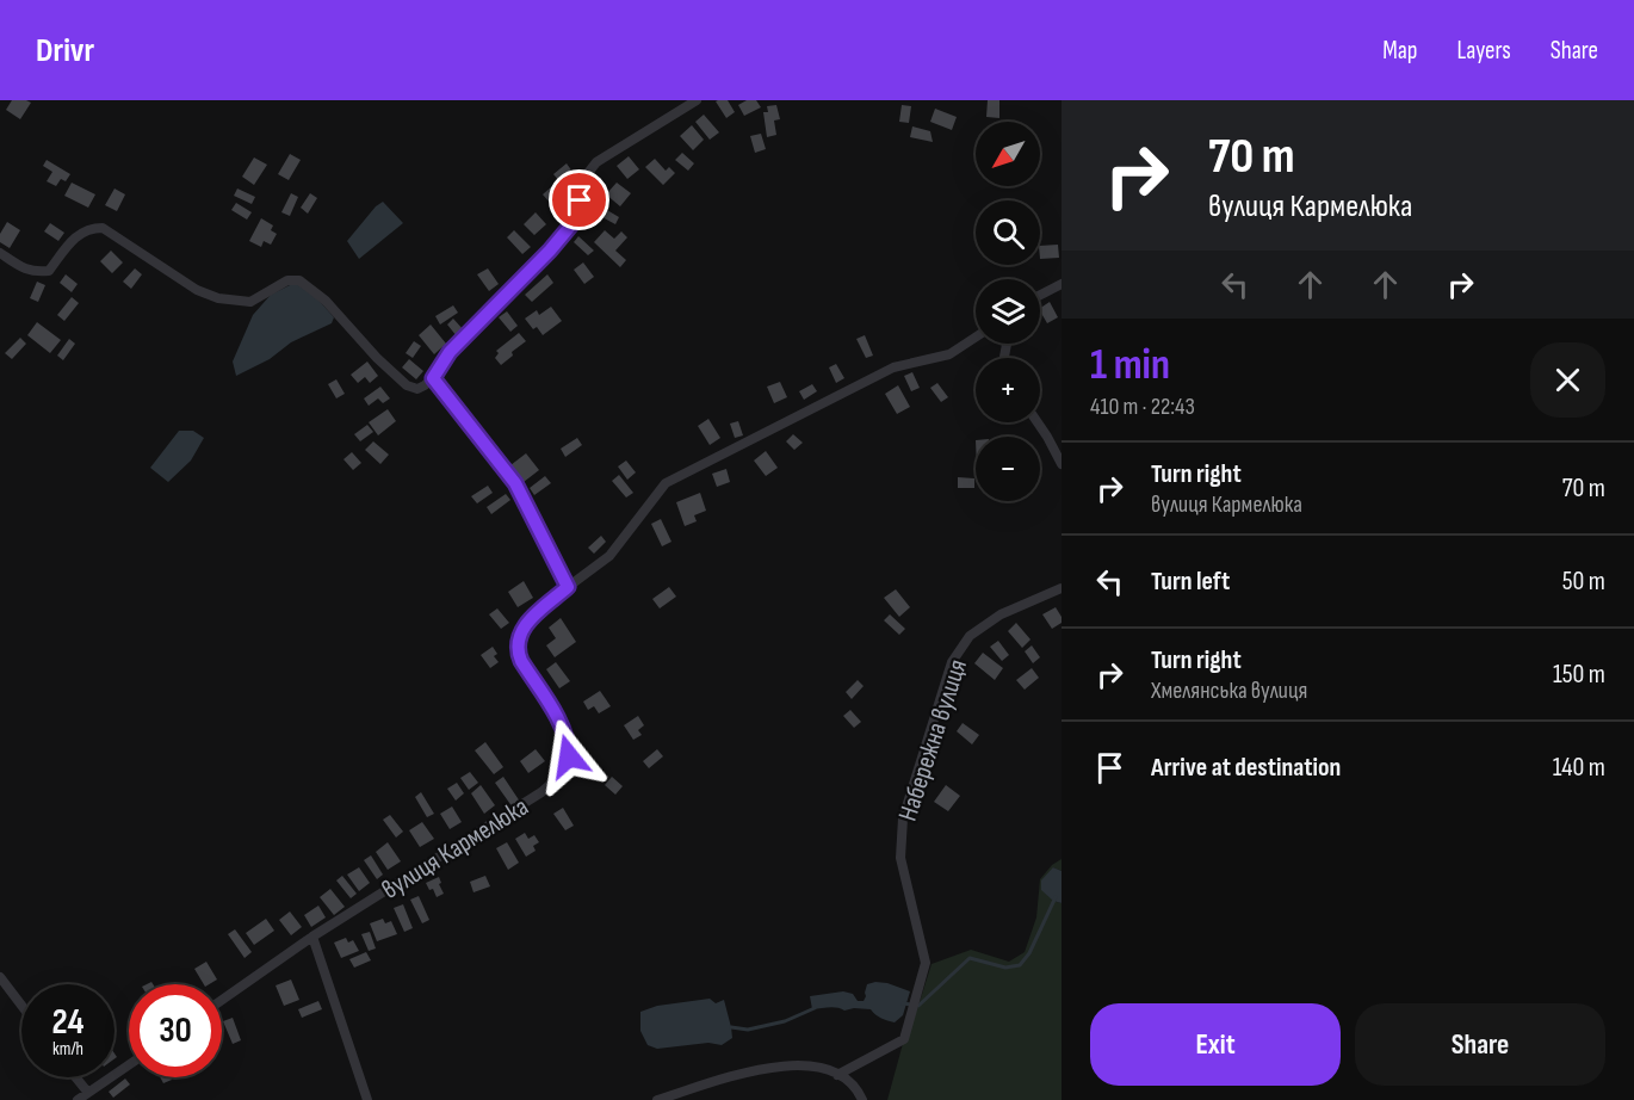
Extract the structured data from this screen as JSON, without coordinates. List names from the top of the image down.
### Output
{
  "streets": {
    "street": ["Набережна вулиця", "вулиця Кармелюка"]
  },
  "north": "bottom left",
  "page": {
    "header": "Drivr",
    "nav": ["Map", "Layers", "Share"],
    "turn": ["70 m", "вулиця Кармелюка"],
    "map_buttons": ["+", "−"],
    "heading": ["1 min", "410 m · 22:43"],
    "list": [
      {
        "name": "Turn right",
        "note": "вулиця Кармелюка",
        "value": "70 m"
      },
      {
        "name": "Turn left",
        "value": "50 m"
      },
      {
        "name": "Turn right",
        "note": "Хмелянська вулиця",
        "value": "150 m"
      },
      {
        "name": "Arrive at destination",
        "value": "140 m"
      }
    ],
    "speed": "24 km/h",
    "limit": "30",
    "buttons": ["Exit", "Share"]
  }
}
